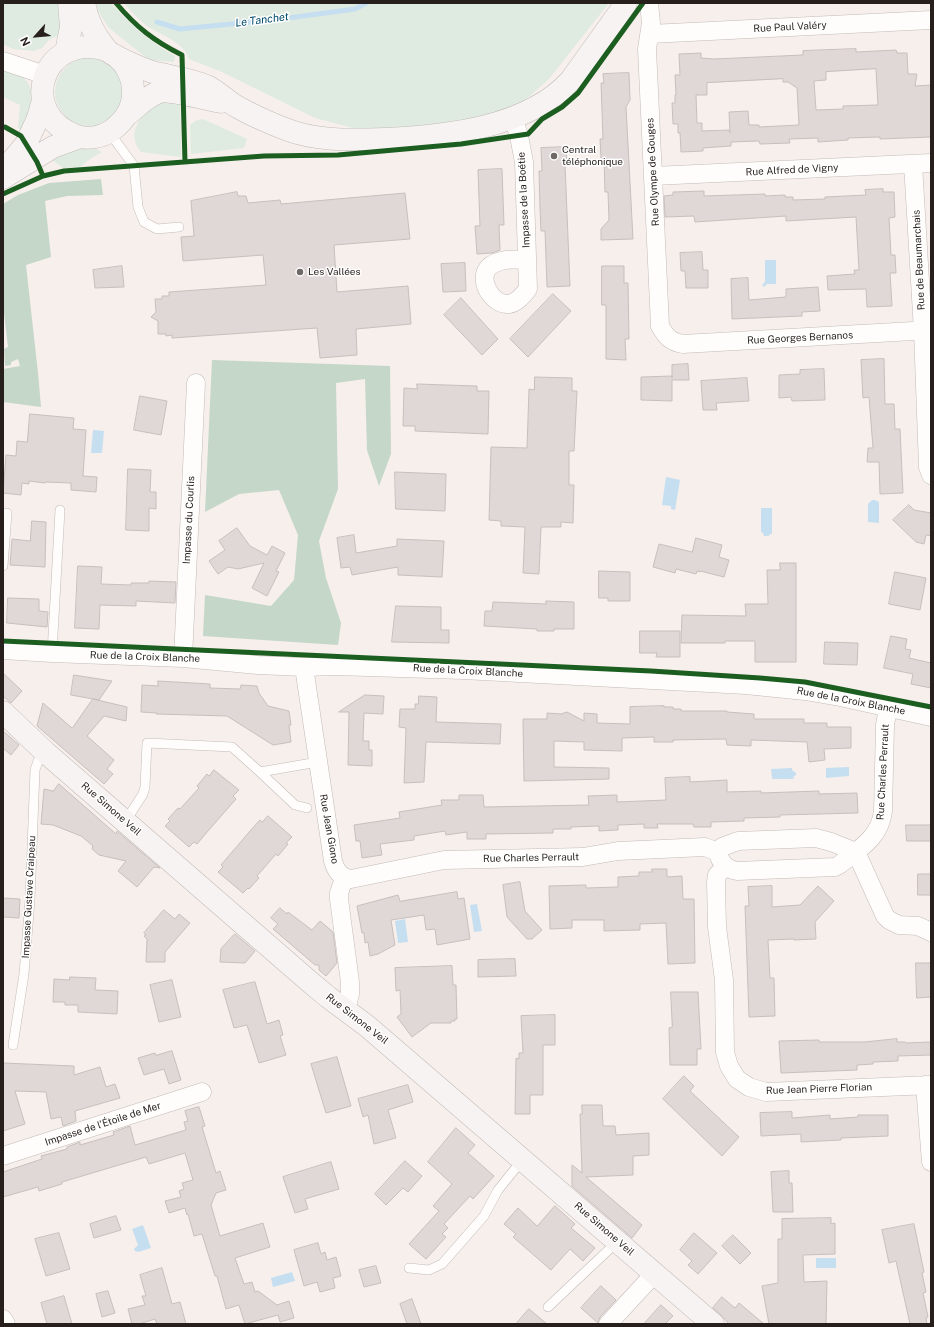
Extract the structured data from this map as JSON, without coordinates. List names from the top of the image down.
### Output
{
  "streets": {
    "main road": ["Rue Simone Veil"],
    "street": [
      "Rue Paul Valéry",
      "Rue Alfred de Vigny",
      "Rue Olympe de Gouges",
      "Impasse de la Boétie",
      "Rue de Beaumarchais",
      "Rue Georges Bernanos",
      "Impasse du Courlis",
      "Rue de la Croix Blanche",
      "Rue Charles Perrault",
      "Rue Jean Giono",
      "Rue Jean Pierre Florian",
      "Impasse de l'Étoile de Mer"
    ],
    "lane": ["Impasse Gustave Craipeau"]
  },
  "crossings": [
    ["Rue Paul Valéry", "Rue Olympe de Gouges"],
    ["Rue Alfred de Vigny", "Rue Olympe de Gouges"],
    ["Rue Alfred de Vigny", "Rue de Beaumarchais"],
    ["Rue Olympe de Gouges", "Rue Georges Bernanos"],
    ["Rue de Beaumarchais", "Rue Georges Bernanos"],
    ["Impasse du Courlis", "Rue de la Croix Blanche"],
    ["Rue de la Croix Blanche", "Rue Charles Perrault"],
    ["Rue de la Croix Blanche", "Rue Jean Giono"],
    ["Rue Charles Perrault", "Rue Jean Giono"],
    ["Rue Charles Perrault", "Rue Jean Pierre Florian"],
    ["Rue Simone Veil", "Impasse Gustave Craipeau"]
  ],
  "water": ["Le Tanchet"],
  "places": ["Central téléphonique", "Les Vallées"],
  "north": "bottom left"
}
